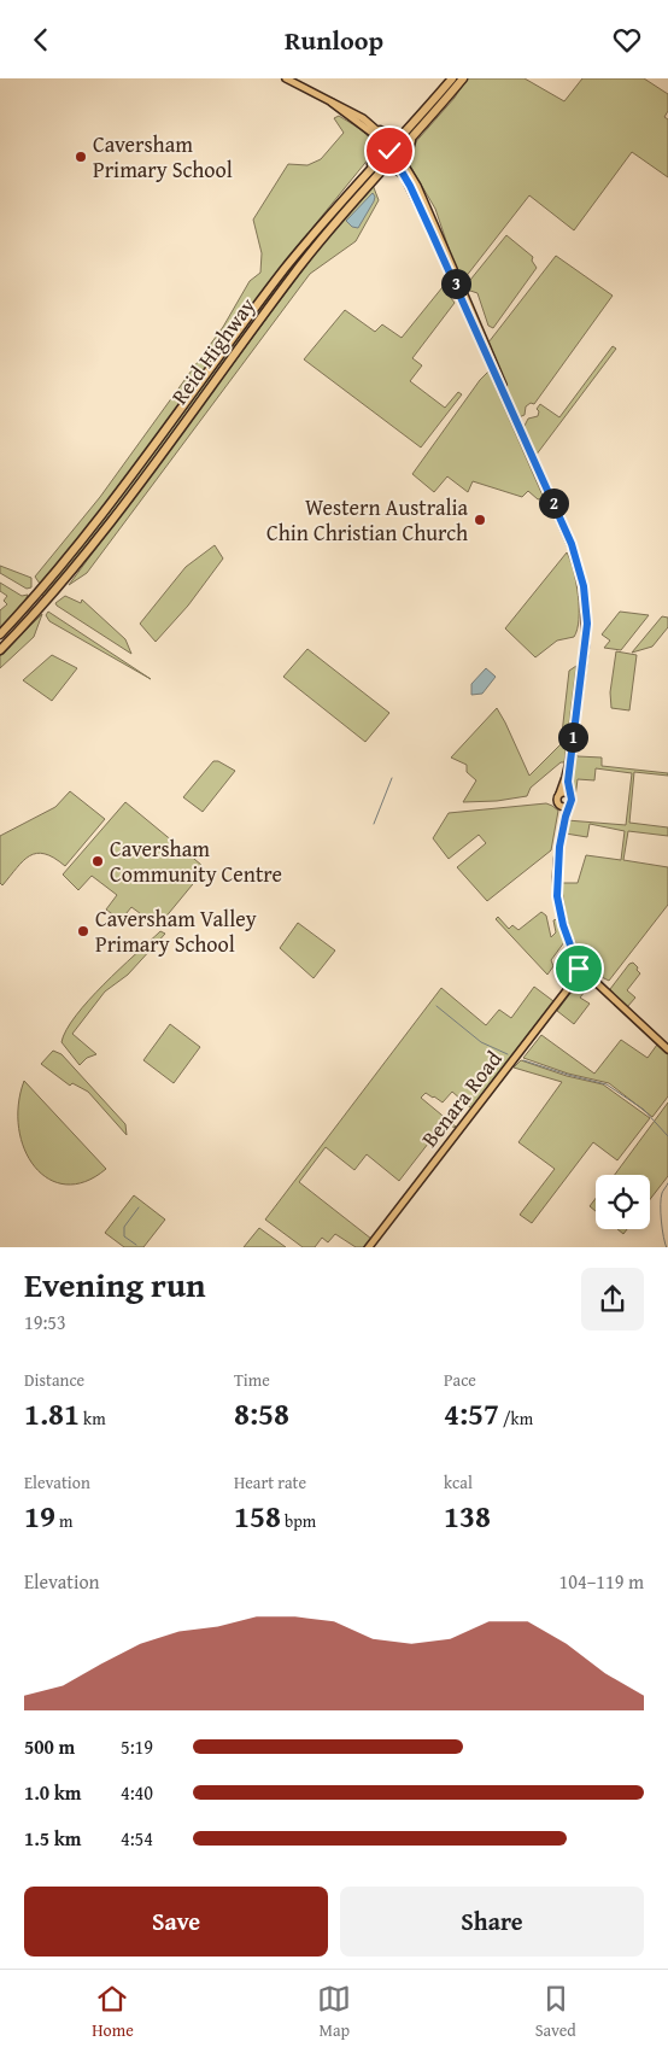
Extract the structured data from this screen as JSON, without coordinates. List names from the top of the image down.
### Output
{
  "streets": {
    "highway": ["Reid Highway"],
    "main road": ["Benara Road"]
  },
  "places": [
    "Caversham Primary School",
    "Western Australia Chin Christian Church",
    "Caversham Community Centre",
    "Caversham Valley Primary School"
  ],
  "page": {
    "header": "Runloop",
    "pins": ["3", "2", "1"],
    "heading": ["Evening run", "19:53"],
    "stats": [
      ["Distance", "1.81 km"],
      ["Time", "8:58"],
      ["Pace", "4:57 /km"],
      ["Elevation", "19 m"],
      ["Heart rate", "158 bpm"],
      ["kcal", "138"]
    ],
    "chart": ["Elevation", "104–119 m"],
    "list": [
      {
        "name": "500 m",
        "note": "5:19"
      },
      {
        "name": "1.0 km",
        "note": "4:40"
      },
      {
        "name": "1.5 km",
        "note": "4:54"
      }
    ],
    "buttons": ["Save", "Share"],
    "tabs": ["Home", "Map", "Saved"]
  }
}
